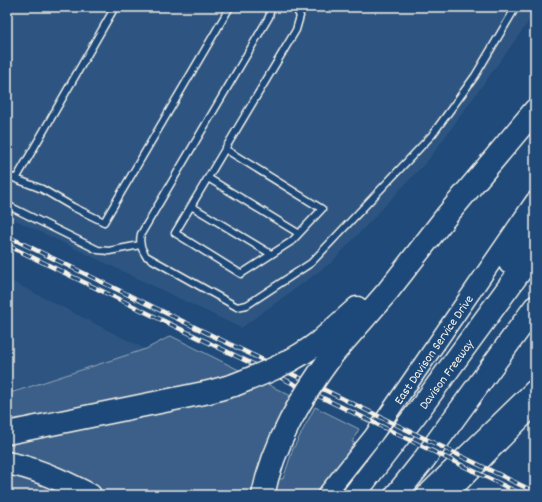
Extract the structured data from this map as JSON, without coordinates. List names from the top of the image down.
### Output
{
  "streets": {
    "highway": ["Davison Freeway"],
    "main road": ["East Davison Service Drive"]
  }
}
